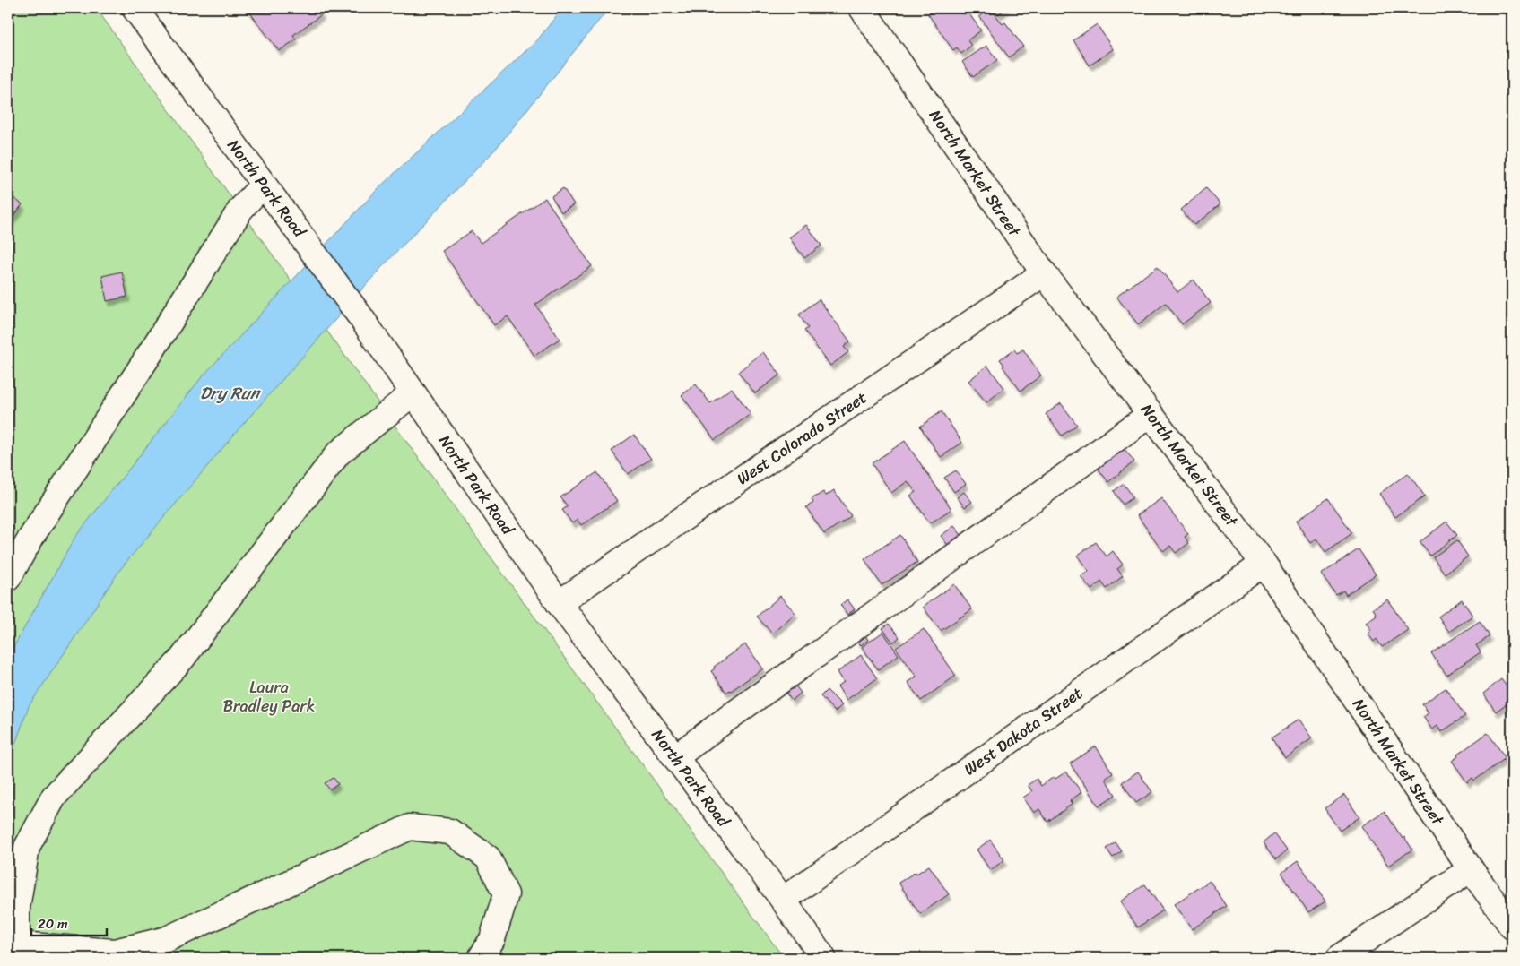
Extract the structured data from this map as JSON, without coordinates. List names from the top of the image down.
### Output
{
  "streets": {
    "street": [
      "North Market Street",
      "North Park Road",
      "West Colorado Street",
      "West Dakota Street"
    ]
  },
  "crossings": [
    ["North Market Street", "West Colorado Street"],
    ["North Market Street", "West Dakota Street"],
    ["North Park Road", "West Colorado Street"],
    ["North Park Road", "West Dakota Street"]
  ],
  "water": ["Dry Run"],
  "parks": ["Laura Bradley Park"],
  "scale_bar": "20 m"
}
